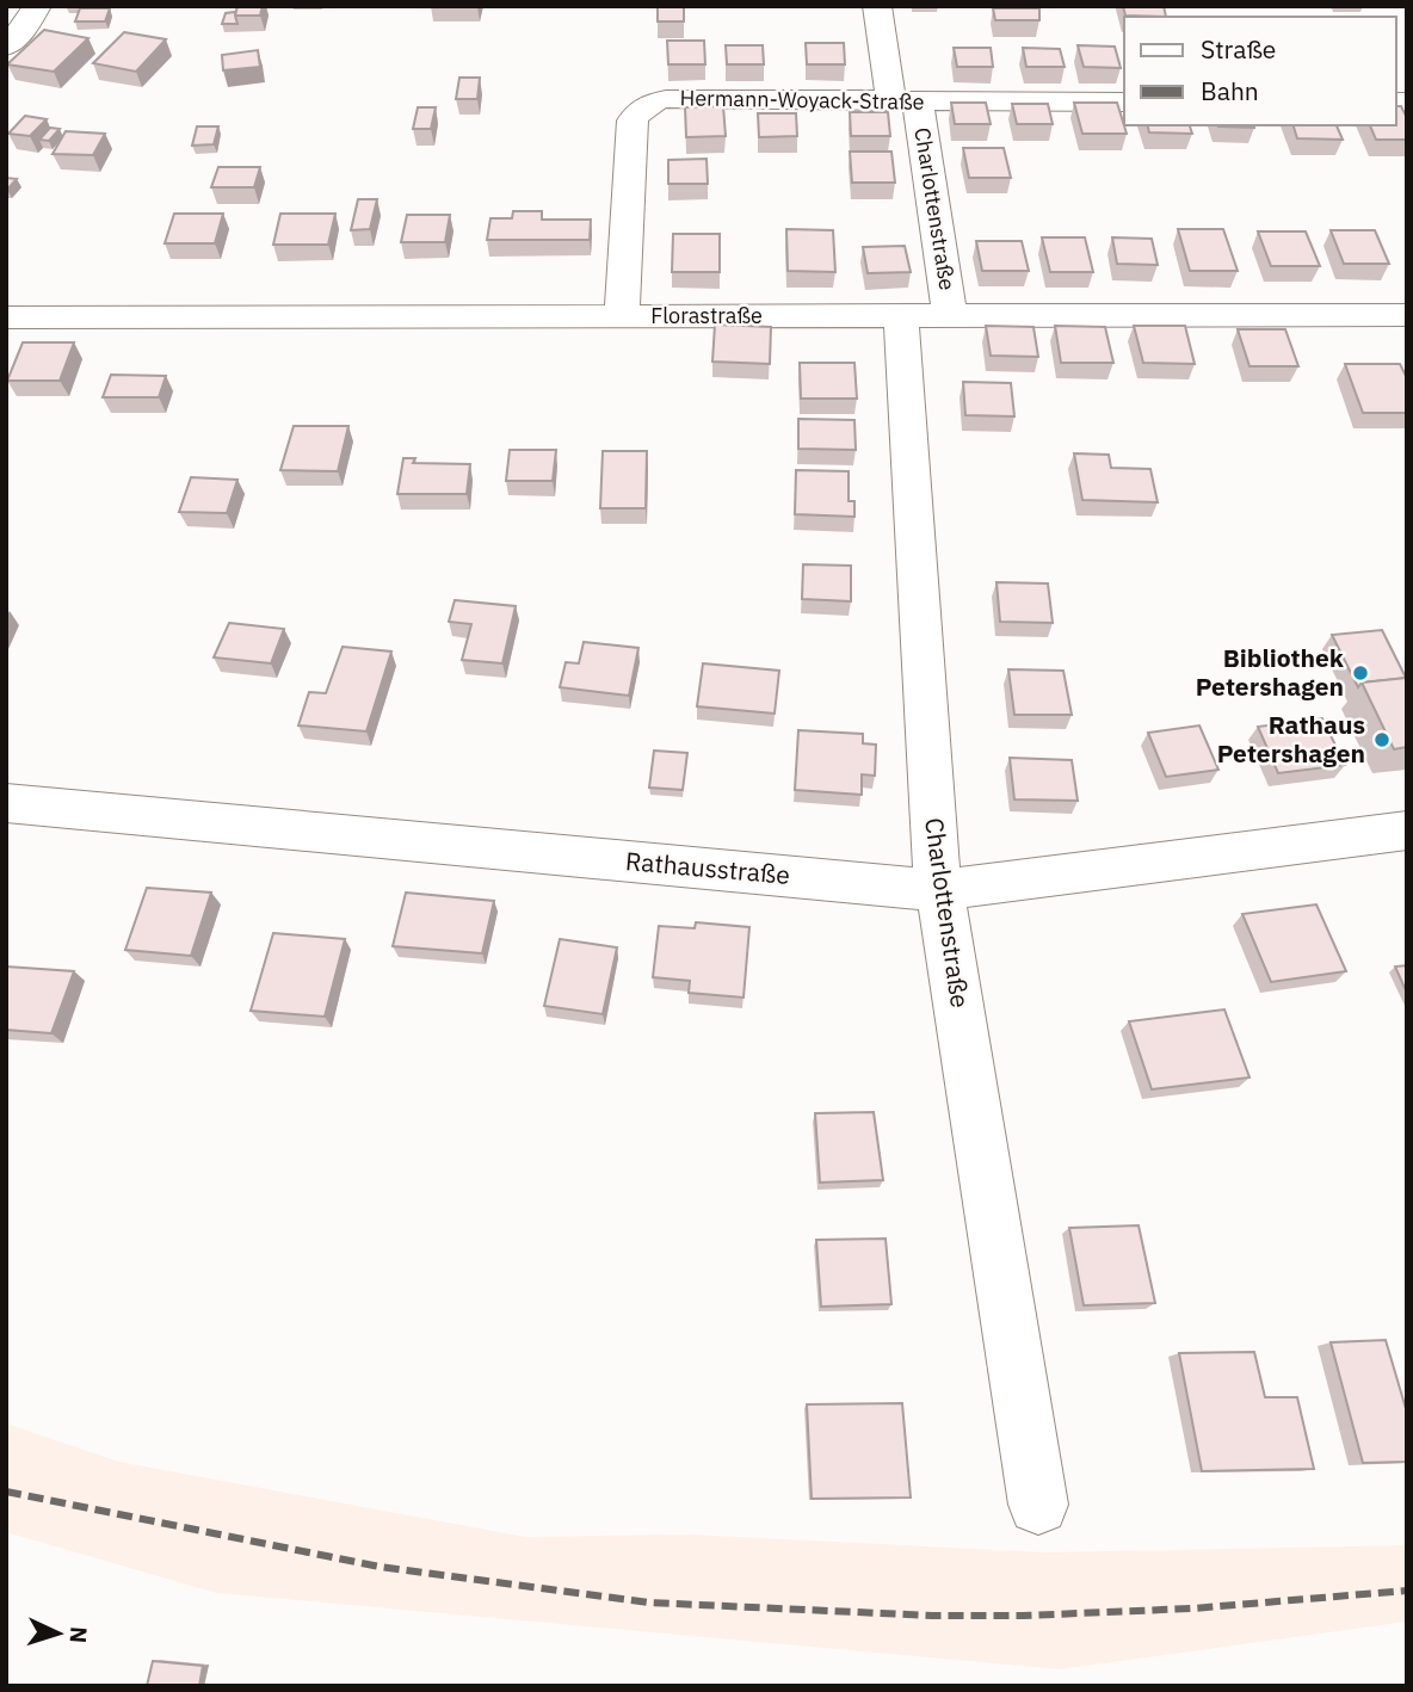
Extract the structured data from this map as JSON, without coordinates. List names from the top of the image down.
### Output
{
  "streets": {
    "street": [
      "Hermann-Woyack-Straße",
      "Charlottenstraße",
      "Florastraße",
      "Rathausstraße"
    ]
  },
  "crossings": [
    ["Hermann-Woyack-Straße", "Charlottenstraße"],
    ["Hermann-Woyack-Straße", "Florastraße"],
    ["Charlottenstraße", "Florastraße"],
    ["Charlottenstraße", "Rathausstraße"]
  ],
  "places": ["Bibliothek Petershagen", "Rathaus Petershagen"],
  "legend": ["Straße", "Bahn"],
  "north": "right"
}
